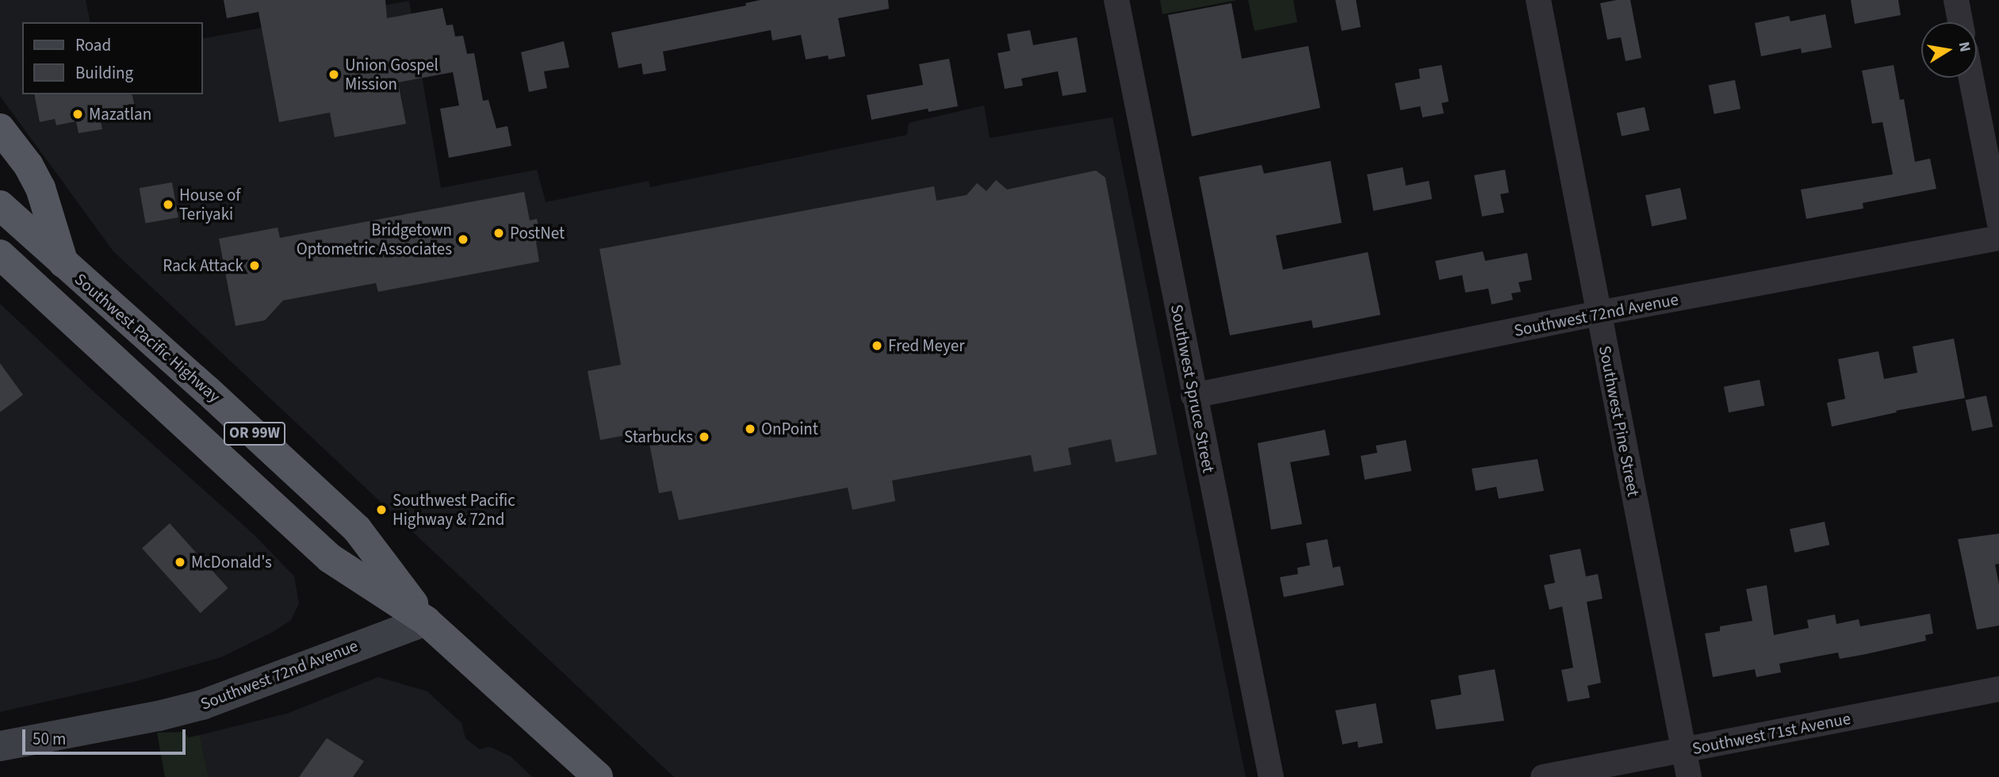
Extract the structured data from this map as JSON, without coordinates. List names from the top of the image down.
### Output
{
  "streets": {
    "highway": ["Southwest Pacific Highway", "OR 99W"],
    "main road": ["Southwest 72nd Avenue"],
    "street": ["Southwest Spruce Street", "Southwest Pine Street", "Southwest 71st Avenue"]
  },
  "crossings": [
    ["Southwest 72nd Avenue", "Southwest Pacific Highway"],
    ["Southwest 72nd Avenue", "Southwest Spruce Street"],
    ["Southwest 72nd Avenue", "Southwest Pine Street"],
    ["Southwest Pine Street", "Southwest 71st Avenue"]
  ],
  "places": [
    "Union Gospel Mission",
    "Mazatlan",
    "House of Teriyaki",
    "PostNet",
    "Bridgetown Optometric Associates",
    "Rack Attack",
    "Fred Meyer",
    "OnPoint",
    "Starbucks",
    "Southwest Pacific Highway & 72nd",
    "McDonald's"
  ],
  "legend": ["Road", "Building"],
  "scale_bar": "50 m",
  "north": "right"
}
